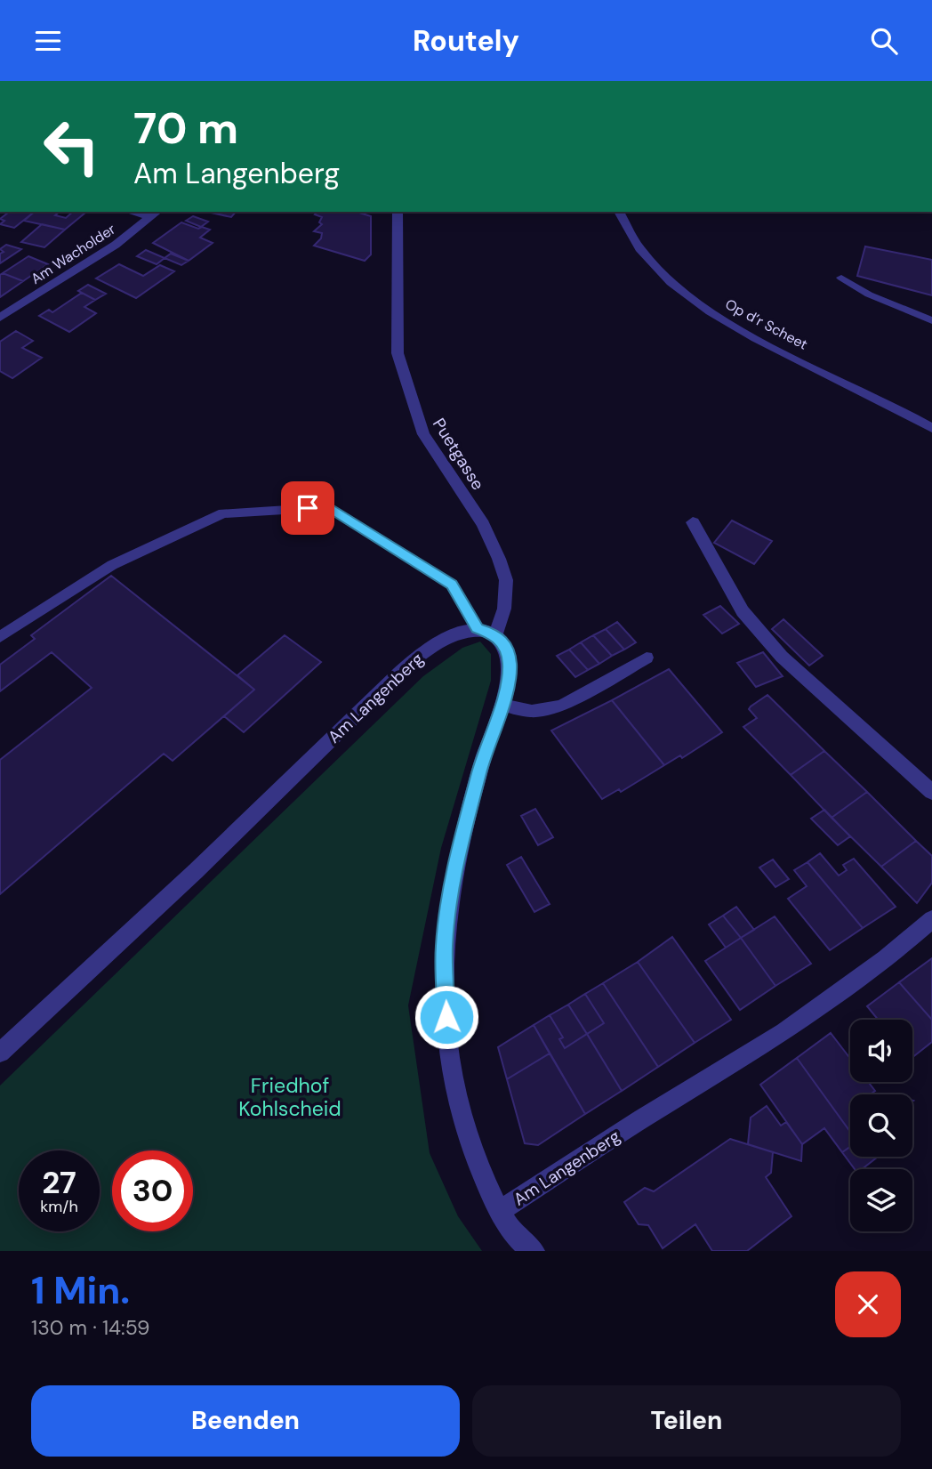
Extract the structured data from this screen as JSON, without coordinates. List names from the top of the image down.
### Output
{
  "streets": {
    "street": [
      "Am Wacholder",
      "Op d’r Scheet",
      "Puetgasse",
      "Am Langenberg"
    ]
  },
  "crossings": [
    ["Puetgasse", "Am Langenberg"]
  ],
  "parks": ["Friedhof Kohlscheid"],
  "page": {
    "header": "Routely",
    "turn": ["70 m", "Am Langenberg"],
    "speed": "27 km/h",
    "limit": "30",
    "heading": ["1 Min.", "130 m · 14:59"],
    "buttons": ["Beenden", "Teilen"]
  }
}
